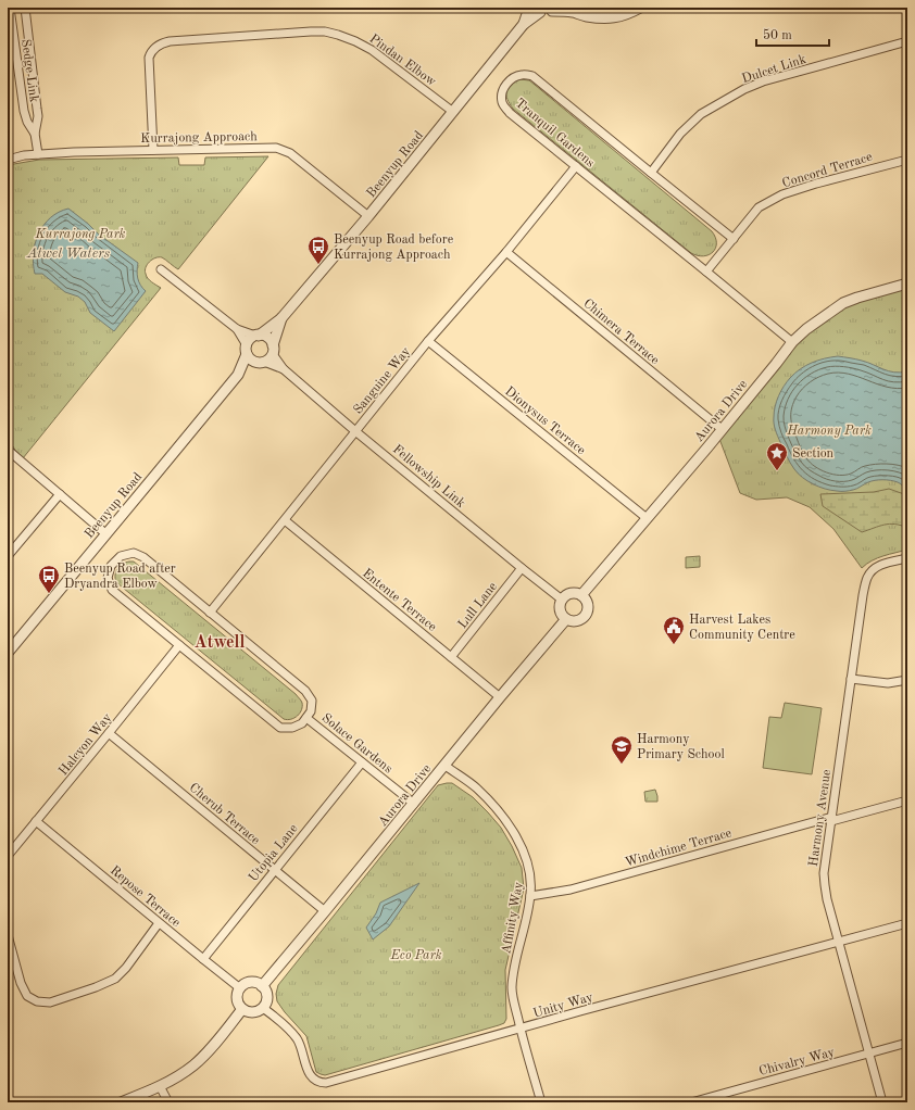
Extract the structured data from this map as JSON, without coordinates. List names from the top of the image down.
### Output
{
  "streets": {
    "street": [
      "Pindan Elbow",
      "Dulcet Link",
      "Sedge Link",
      "Tranquil Gardens",
      "Kurrajong Approach",
      "Beenyup Road",
      "Concord Terrace",
      "Chimera Terrace",
      "Sanguine Way",
      "Aurora Drive",
      "Dionysus Terrace",
      "Fellowship Link",
      "Entente Terrace",
      "Lull Lane",
      "Solace Gardens",
      "Halcyon Way",
      "Cherub Terrace",
      "Harmony Avenue",
      "Windchime Terrace",
      "Utopia Lane",
      "Repose Terrace",
      "Affinity Way",
      "Unity Way",
      "Chivalry Way"
    ]
  },
  "crossings": [
    ["Pindan Elbow", "Kurrajong Approach"],
    ["Pindan Elbow", "Beenyup Road"],
    ["Dulcet Link", "Tranquil Gardens"],
    ["Sedge Link", "Kurrajong Approach"],
    ["Tranquil Gardens", "Concord Terrace"],
    ["Tranquil Gardens", "Sanguine Way"],
    ["Tranquil Gardens", "Aurora Drive"],
    ["Kurrajong Approach", "Beenyup Road"],
    ["Beenyup Road", "Fellowship Link"],
    ["Chimera Terrace", "Sanguine Way"],
    ["Chimera Terrace", "Aurora Drive"],
    ["Sanguine Way", "Dionysus Terrace"],
    ["Sanguine Way", "Fellowship Link"],
    ["Sanguine Way", "Entente Terrace"],
    ["Sanguine Way", "Solace Gardens"],
    ["Aurora Drive", "Dionysus Terrace"],
    ["Aurora Drive", "Fellowship Link"],
    ["Aurora Drive", "Entente Terrace"],
    ["Aurora Drive", "Solace Gardens"],
    ["Aurora Drive", "Cherub Terrace"],
    ["Aurora Drive", "Repose Terrace"],
    ["Aurora Drive", "Affinity Way"],
    ["Aurora Drive", "Unity Way"],
    ["Fellowship Link", "Lull Lane"],
    ["Entente Terrace", "Lull Lane"],
    ["Solace Gardens", "Halcyon Way"],
    ["Solace Gardens", "Utopia Lane"],
    ["Halcyon Way", "Cherub Terrace"],
    ["Halcyon Way", "Repose Terrace"],
    ["Cherub Terrace", "Utopia Lane"],
    ["Harmony Avenue", "Windchime Terrace"],
    ["Harmony Avenue", "Unity Way"],
    ["Harmony Avenue", "Chivalry Way"],
    ["Windchime Terrace", "Affinity Way"],
    ["Utopia Lane", "Repose Terrace"],
    ["Repose Terrace", "Unity Way"],
    ["Affinity Way", "Unity Way"]
  ],
  "districts": ["Atwell"],
  "water": ["Atwel Waters"],
  "parks": ["Kurrajong Park", "Harmony Park", "Eco Park"],
  "places": {
    "bus stop": ["Beenyup Road before Kurrajong Approach", "Beenyup Road after Dryandra Elbow"],
    "place": ["Section"],
    "public building": ["Harvest Lakes Community Centre"],
    "school or university": ["Harmony Primary School"]
  },
  "scale_bar": "50 m"
}
